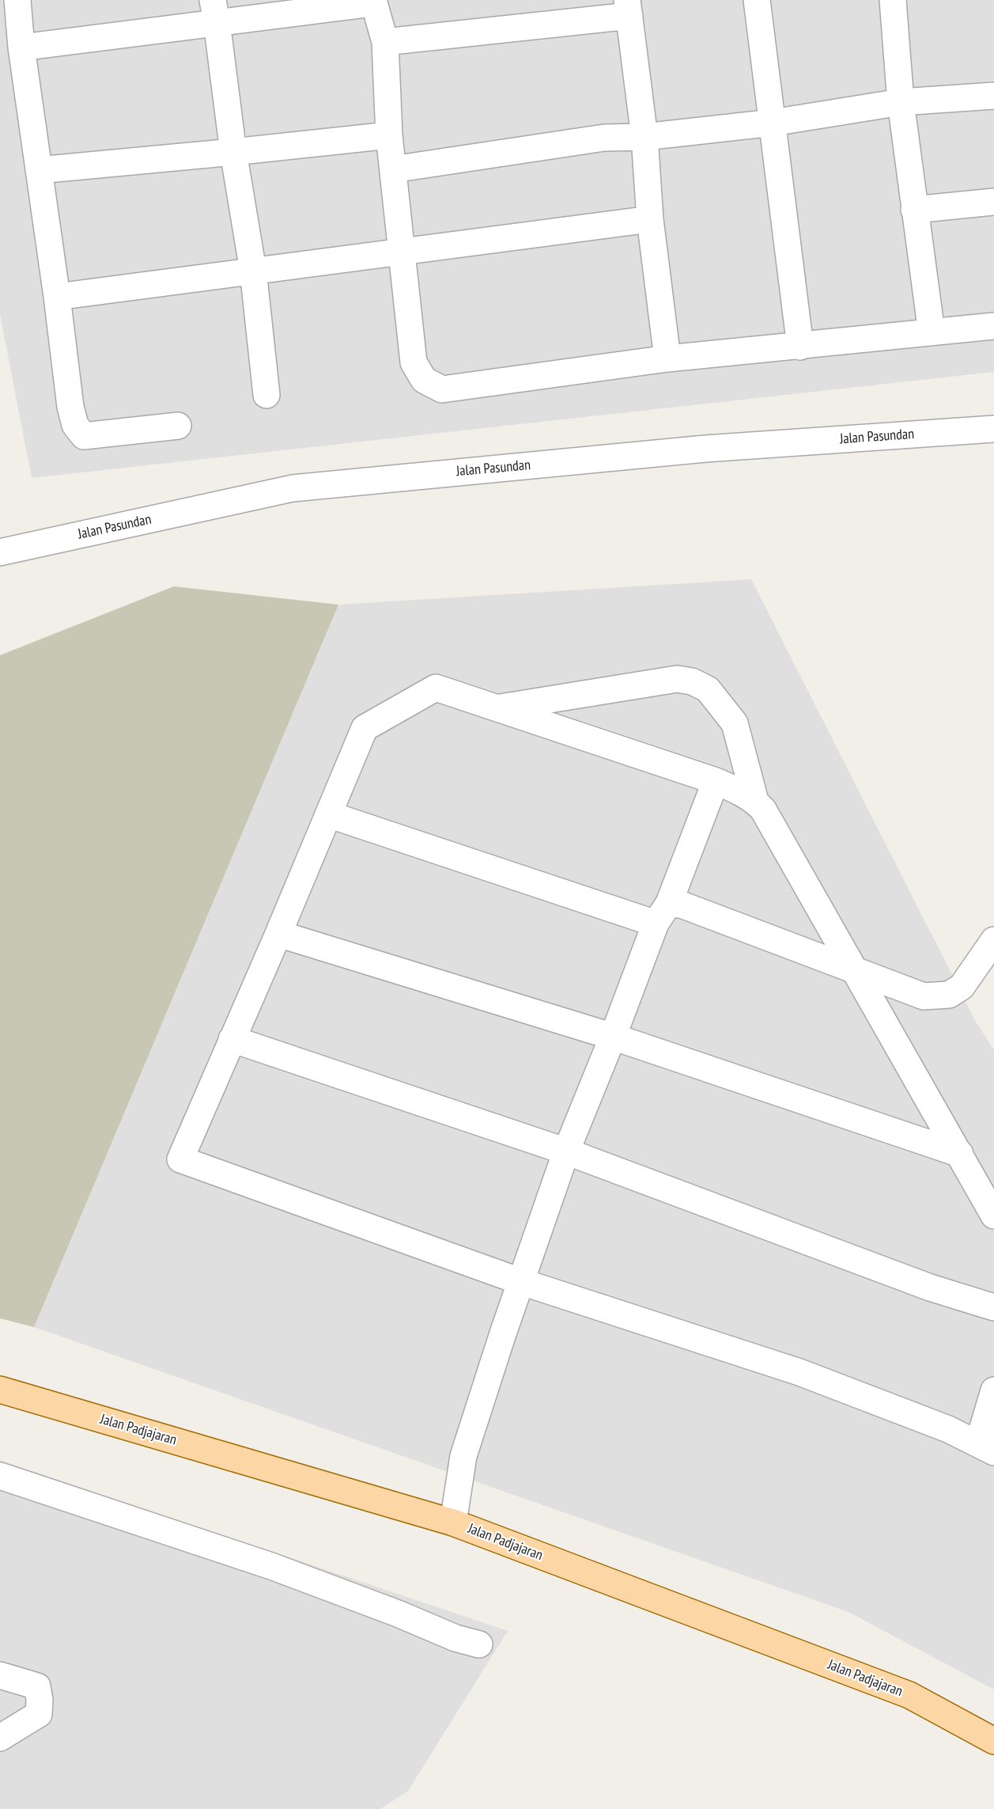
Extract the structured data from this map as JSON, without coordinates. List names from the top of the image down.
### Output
{
  "streets": {
    "main road": ["Jalan Padjajaran"],
    "street": ["Jalan Pasundan"]
  }
}
